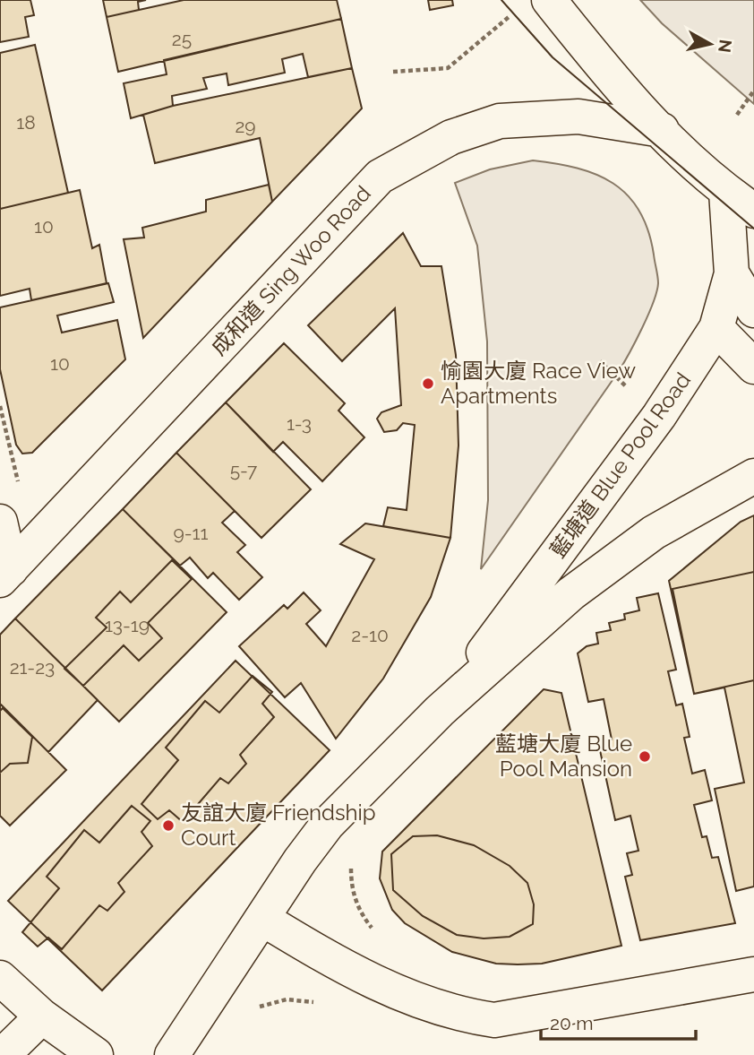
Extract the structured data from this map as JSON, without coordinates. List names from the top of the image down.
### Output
{
  "streets": {
    "street": ["成和道 Sing Woo Road", "藍塘道 Blue Pool Road"]
  },
  "places": ["愉園大廈 Race View Apartments", "藍塘大廈 Blue Pool Mansion", "友誼大廈 Friendship Court"],
  "house_numbers": [
    "25",
    "18",
    "29",
    "10",
    "10",
    "1-3",
    "5-7",
    "9-11",
    "13-19",
    "2-10",
    "21-23"
  ],
  "scale_bar": "20 m",
  "north": "right"
}
